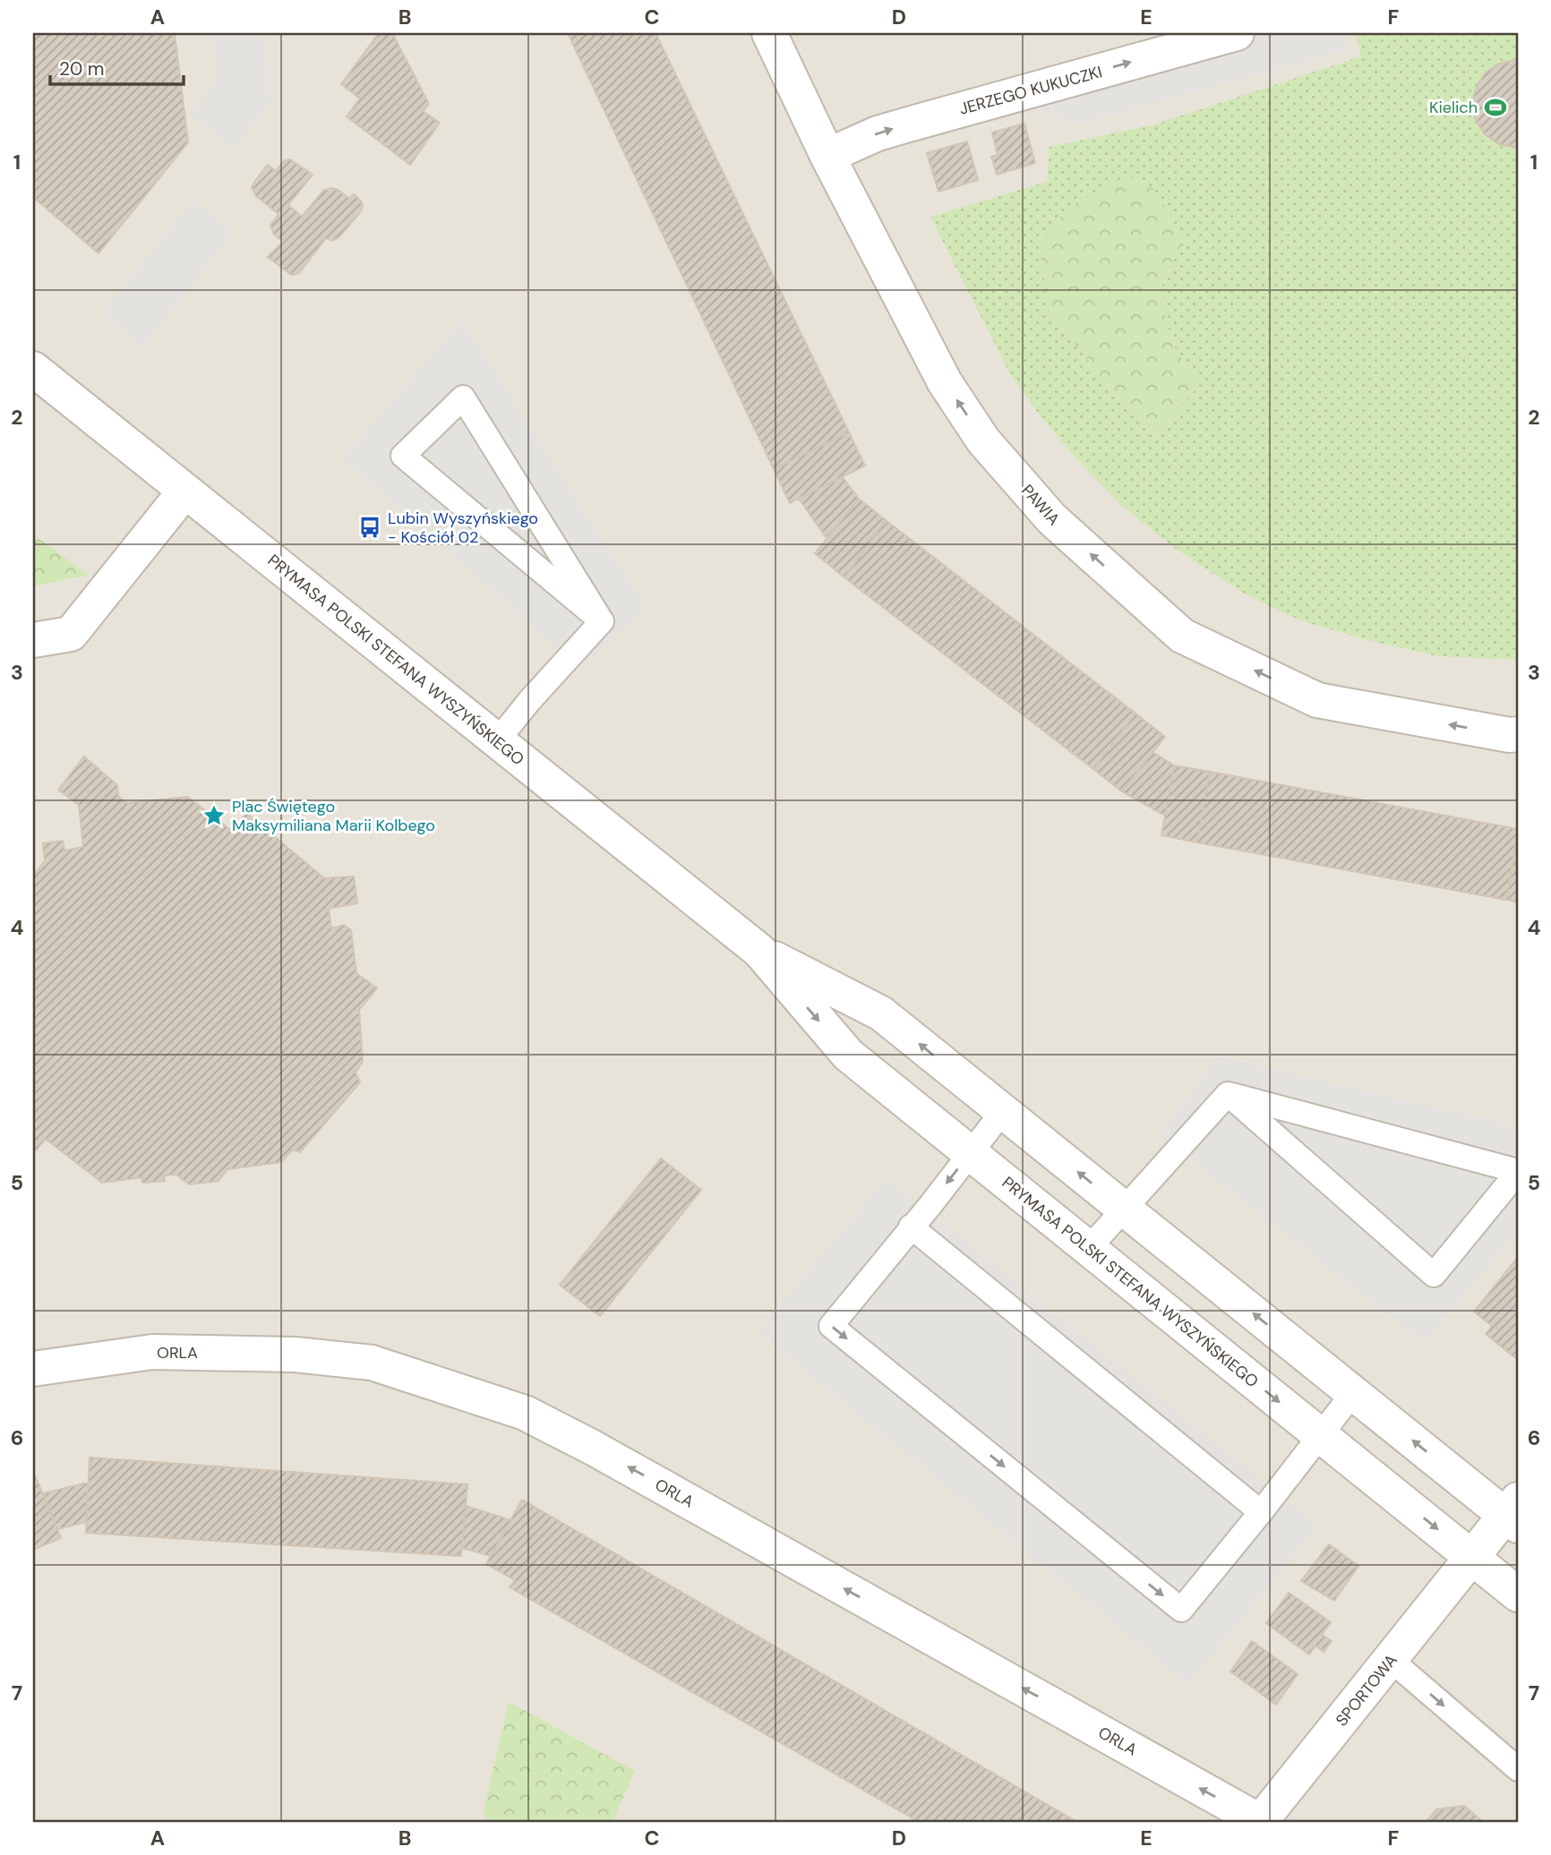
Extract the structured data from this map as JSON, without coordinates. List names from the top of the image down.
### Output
{
  "streets": {
    "street": [
      "JERZEGO KUKUCZKI",
      "PAWIA",
      "PRYMASA POLSKI STEFANA WYSZYŃSKIEGO",
      "ORLA",
      "SPORTOWA"
    ]
  },
  "crossings": [
    ["JERZEGO KUKUCZKI", "PAWIA"],
    ["PRYMASA POLSKI STEFANA WYSZYŃSKIEGO", "SPORTOWA"],
    ["ORLA", "SPORTOWA"]
  ],
  "one_way": ["JERZEGO KUKUCZKI", "PAWIA", "ORLA"],
  "places": {
    "sports": ["Kielich"],
    "bus stop": ["Lubin Wyszyńskiego - Kościół 02"],
    "place": ["Plac Świętego Maksymiliana Marii Kolbego"]
  },
  "scale_bar": "20 m",
  "grid": {
    "columns": [
      "A",
      "B",
      "C",
      "D",
      "E",
      "F"
    ],
    "rows": [
      "1",
      "2",
      "3",
      "4",
      "5",
      "6",
      "7"
    ]
  }
}
